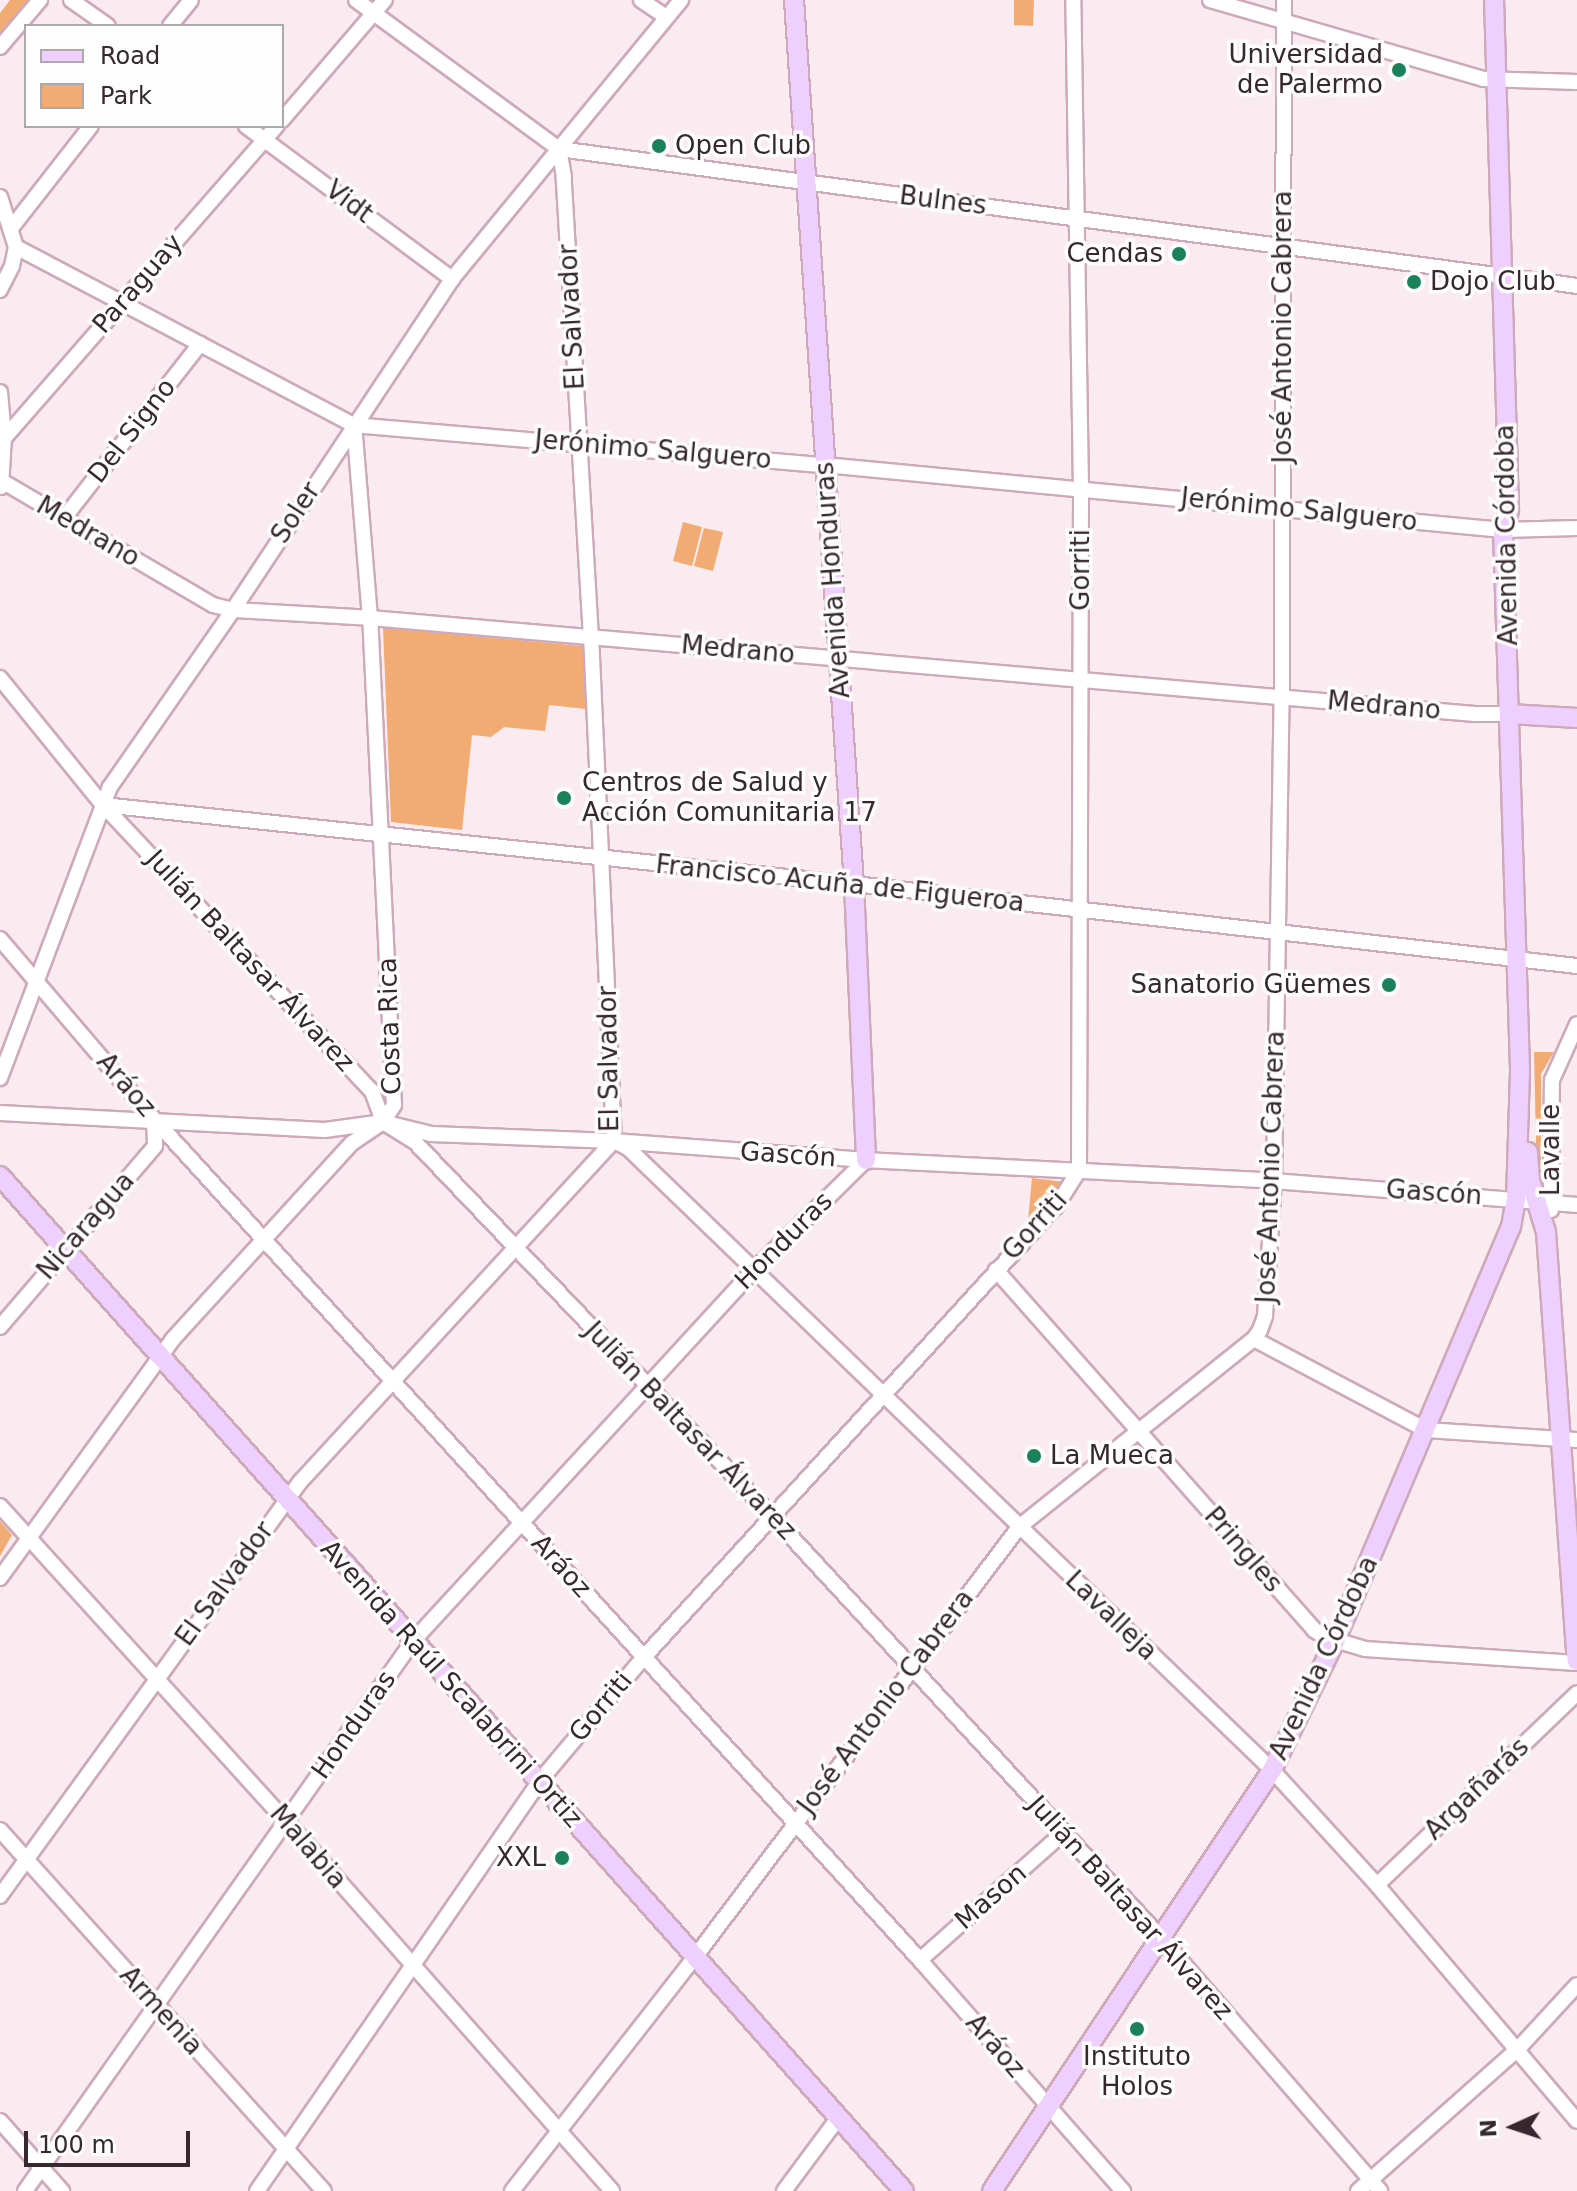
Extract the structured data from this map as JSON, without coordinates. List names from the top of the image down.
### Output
{
  "streets": {
    "main road": ["Avenida Córdoba", "Avenida Honduras", "Avenida Raúl Scalabrini Ortiz"],
    "street": [
      "Bulnes",
      "Vidt",
      "Paraguay",
      "El Salvador",
      "José Antonio Cabrera",
      "Del Signo",
      "Jerónimo Salguero",
      "Soler",
      "Medrano",
      "Gorriti",
      "Francisco Acuña de Figueroa",
      "Julián Baltasar Álvarez",
      "Costa Rica",
      "Aráoz",
      "Lavalle",
      "Gascón",
      "Nicaragua",
      "Honduras",
      "Pringles",
      "Lavalleja",
      "Argañarás",
      "Malabia",
      "Mason",
      "Armenia"
    ]
  },
  "crossings": [
    ["Bulnes", "El Salvador"],
    ["Bulnes", "José Antonio Cabrera"],
    ["Bulnes", "Soler"],
    ["Bulnes", "Avenida Córdoba"],
    ["Bulnes", "Gorriti"],
    ["Bulnes", "Avenida Honduras"],
    ["Vidt", "Paraguay"],
    ["Vidt", "Soler"],
    ["Paraguay", "Jerónimo Salguero"],
    ["El Salvador", "Jerónimo Salguero"],
    ["El Salvador", "Soler"],
    ["El Salvador", "Medrano"],
    ["El Salvador", "Francisco Acuña de Figueroa"],
    ["El Salvador", "Julián Baltasar Álvarez"],
    ["El Salvador", "Aráoz"],
    ["El Salvador", "Gascón"],
    ["El Salvador", "Lavalleja"],
    ["El Salvador", "Avenida Raúl Scalabrini Ortiz"],
    ["El Salvador", "Malabia"],
    ["El Salvador", "Armenia"],
    ["José Antonio Cabrera", "Jerónimo Salguero"],
    ["José Antonio Cabrera", "Medrano"],
    ["José Antonio Cabrera", "Francisco Acuña de Figueroa"],
    ["José Antonio Cabrera", "Julián Baltasar Álvarez"],
    ["José Antonio Cabrera", "Aráoz"],
    ["José Antonio Cabrera", "Gascón"],
    ["José Antonio Cabrera", "Pringles"],
    ["José Antonio Cabrera", "Lavalleja"],
    ["José Antonio Cabrera", "Avenida Raúl Scalabrini Ortiz"],
    ["José Antonio Cabrera", "Malabia"],
    ["Del Signo", "Jerónimo Salguero"],
    ["Del Signo", "Medrano"],
    ["Jerónimo Salguero", "Soler"],
    ["Jerónimo Salguero", "Avenida Córdoba"],
    ["Jerónimo Salguero", "Gorriti"],
    ["Jerónimo Salguero", "Avenida Honduras"],
    ["Jerónimo Salguero", "Costa Rica"],
    ["Soler", "Medrano"],
    ["Soler", "Francisco Acuña de Figueroa"],
    ["Soler", "Julián Baltasar Álvarez"],
    ["Soler", "Costa Rica"],
    ["Soler", "Aráoz"],
    ["Medrano", "Avenida Córdoba"],
    ["Medrano", "Gorriti"],
    ["Medrano", "Avenida Honduras"],
    ["Medrano", "Costa Rica"],
    ["Avenida Córdoba", "Francisco Acuña de Figueroa"],
    ["Avenida Córdoba", "Julián Baltasar Álvarez"],
    ["Avenida Córdoba", "Aráoz"],
    ["Avenida Córdoba", "Lavalle"],
    ["Avenida Córdoba", "Gascón"],
    ["Avenida Córdoba", "Pringles"],
    ["Avenida Córdoba", "Lavalleja"],
    ["Gorriti", "Francisco Acuña de Figueroa"],
    ["Gorriti", "Julián Baltasar Álvarez"],
    ["Gorriti", "Aráoz"],
    ["Gorriti", "Gascón"],
    ["Gorriti", "Pringles"],
    ["Gorriti", "Lavalleja"],
    ["Gorriti", "Avenida Raúl Scalabrini Ortiz"],
    ["Gorriti", "Malabia"],
    ["Gorriti", "Armenia"],
    ["Avenida Honduras", "Francisco Acuña de Figueroa"],
    ["Avenida Honduras", "Gascón"],
    ["Avenida Honduras", "Honduras"],
    ["Francisco Acuña de Figueroa", "Julián Baltasar Álvarez"],
    ["Francisco Acuña de Figueroa", "Costa Rica"],
    ["Julián Baltasar Álvarez", "Costa Rica"],
    ["Julián Baltasar Álvarez", "Gascón"],
    ["Julián Baltasar Álvarez", "Honduras"],
    ["Julián Baltasar Álvarez", "Mason"],
    ["Costa Rica", "Aráoz"],
    ["Costa Rica", "Gascón"],
    ["Costa Rica", "Avenida Raúl Scalabrini Ortiz"],
    ["Costa Rica", "Malabia"],
    ["Aráoz", "Gascón"],
    ["Aráoz", "Nicaragua"],
    ["Aráoz", "Honduras"],
    ["Aráoz", "Mason"],
    ["Lavalle", "Gascón"],
    ["Gascón", "Nicaragua"],
    ["Gascón", "Honduras"],
    ["Gascón", "Lavalleja"],
    ["Nicaragua", "Avenida Raúl Scalabrini Ortiz"],
    ["Honduras", "Lavalleja"],
    ["Honduras", "Avenida Raúl Scalabrini Ortiz"],
    ["Honduras", "Malabia"],
    ["Honduras", "Armenia"],
    ["Lavalleja", "Argañarás"]
  ],
  "places": [
    "Universidad de Palermo",
    "Open Club",
    "Cendas",
    "Dojo Club",
    "Centros de Salud y Acción Comunitaria 17",
    "Sanatorio Güemes",
    "La Mueca",
    "XXL",
    "Instituto Holos"
  ],
  "legend": ["Road", "Park"],
  "scale_bar": "100 m",
  "north": "left"
}
